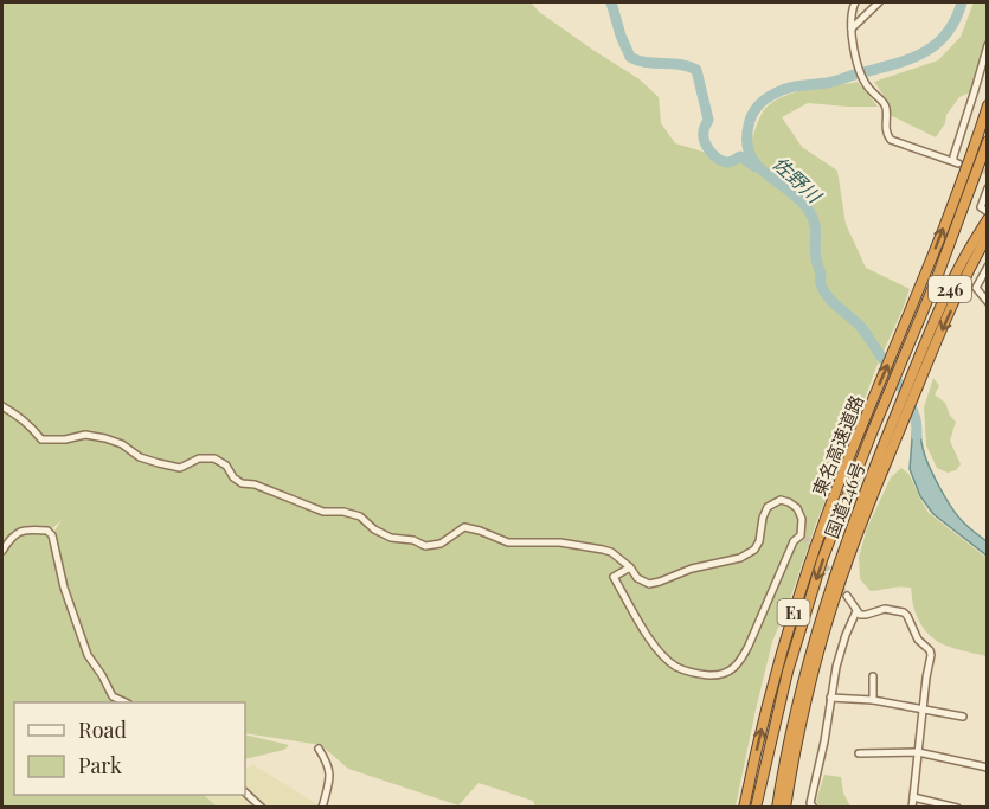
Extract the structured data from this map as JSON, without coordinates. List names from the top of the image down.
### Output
{
  "streets": {
    "highway": [
      "246",
      "東名高速道路",
      "国道246号",
      "E1"
    ]
  },
  "water": ["佐野川"],
  "legend": ["Road", "Park"]
}
